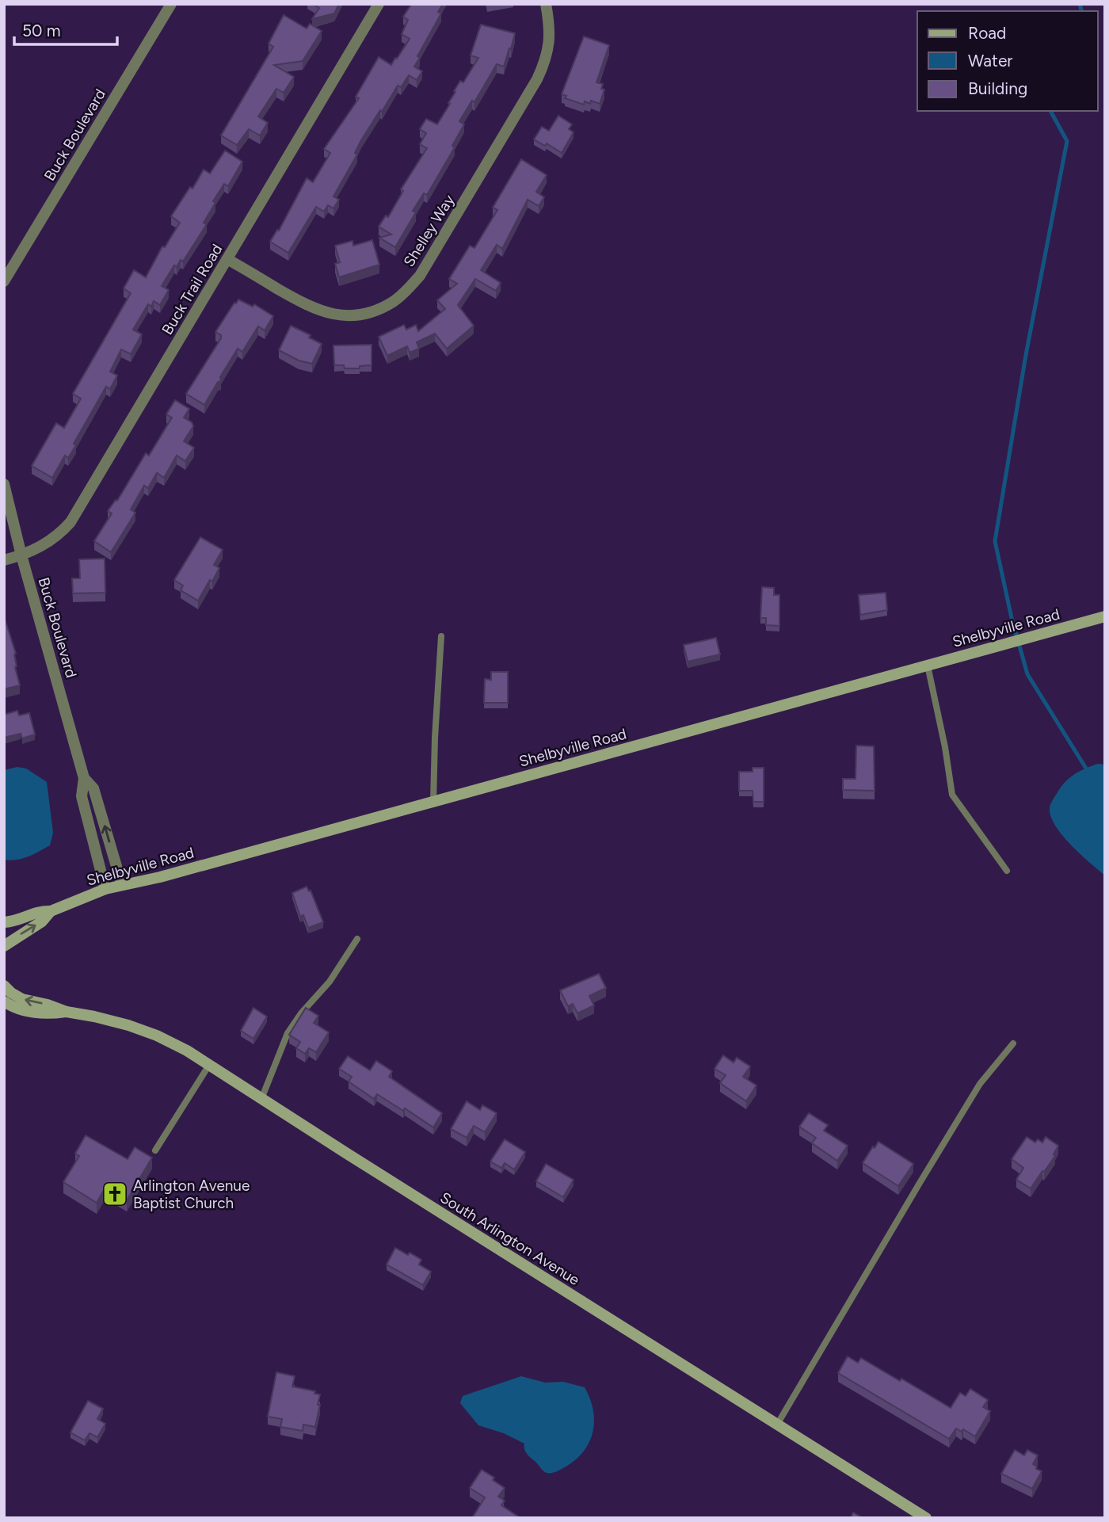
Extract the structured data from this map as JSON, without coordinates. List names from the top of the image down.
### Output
{
  "streets": {
    "main road": ["Shelbyville Road", "South Arlington Avenue"],
    "street": ["Buck Boulevard", "Shelley Way", "Buck Trail Road"]
  },
  "crossings": [
    ["Buck Boulevard", "Buck Trail Road"],
    ["Buck Boulevard", "Shelbyville Road"],
    ["Shelley Way", "Buck Trail Road"]
  ],
  "places": {
    "church": ["Arlington Avenue Baptist Church"]
  },
  "legend": ["Road", "Water", "Building"],
  "scale_bar": "50 m"
}
